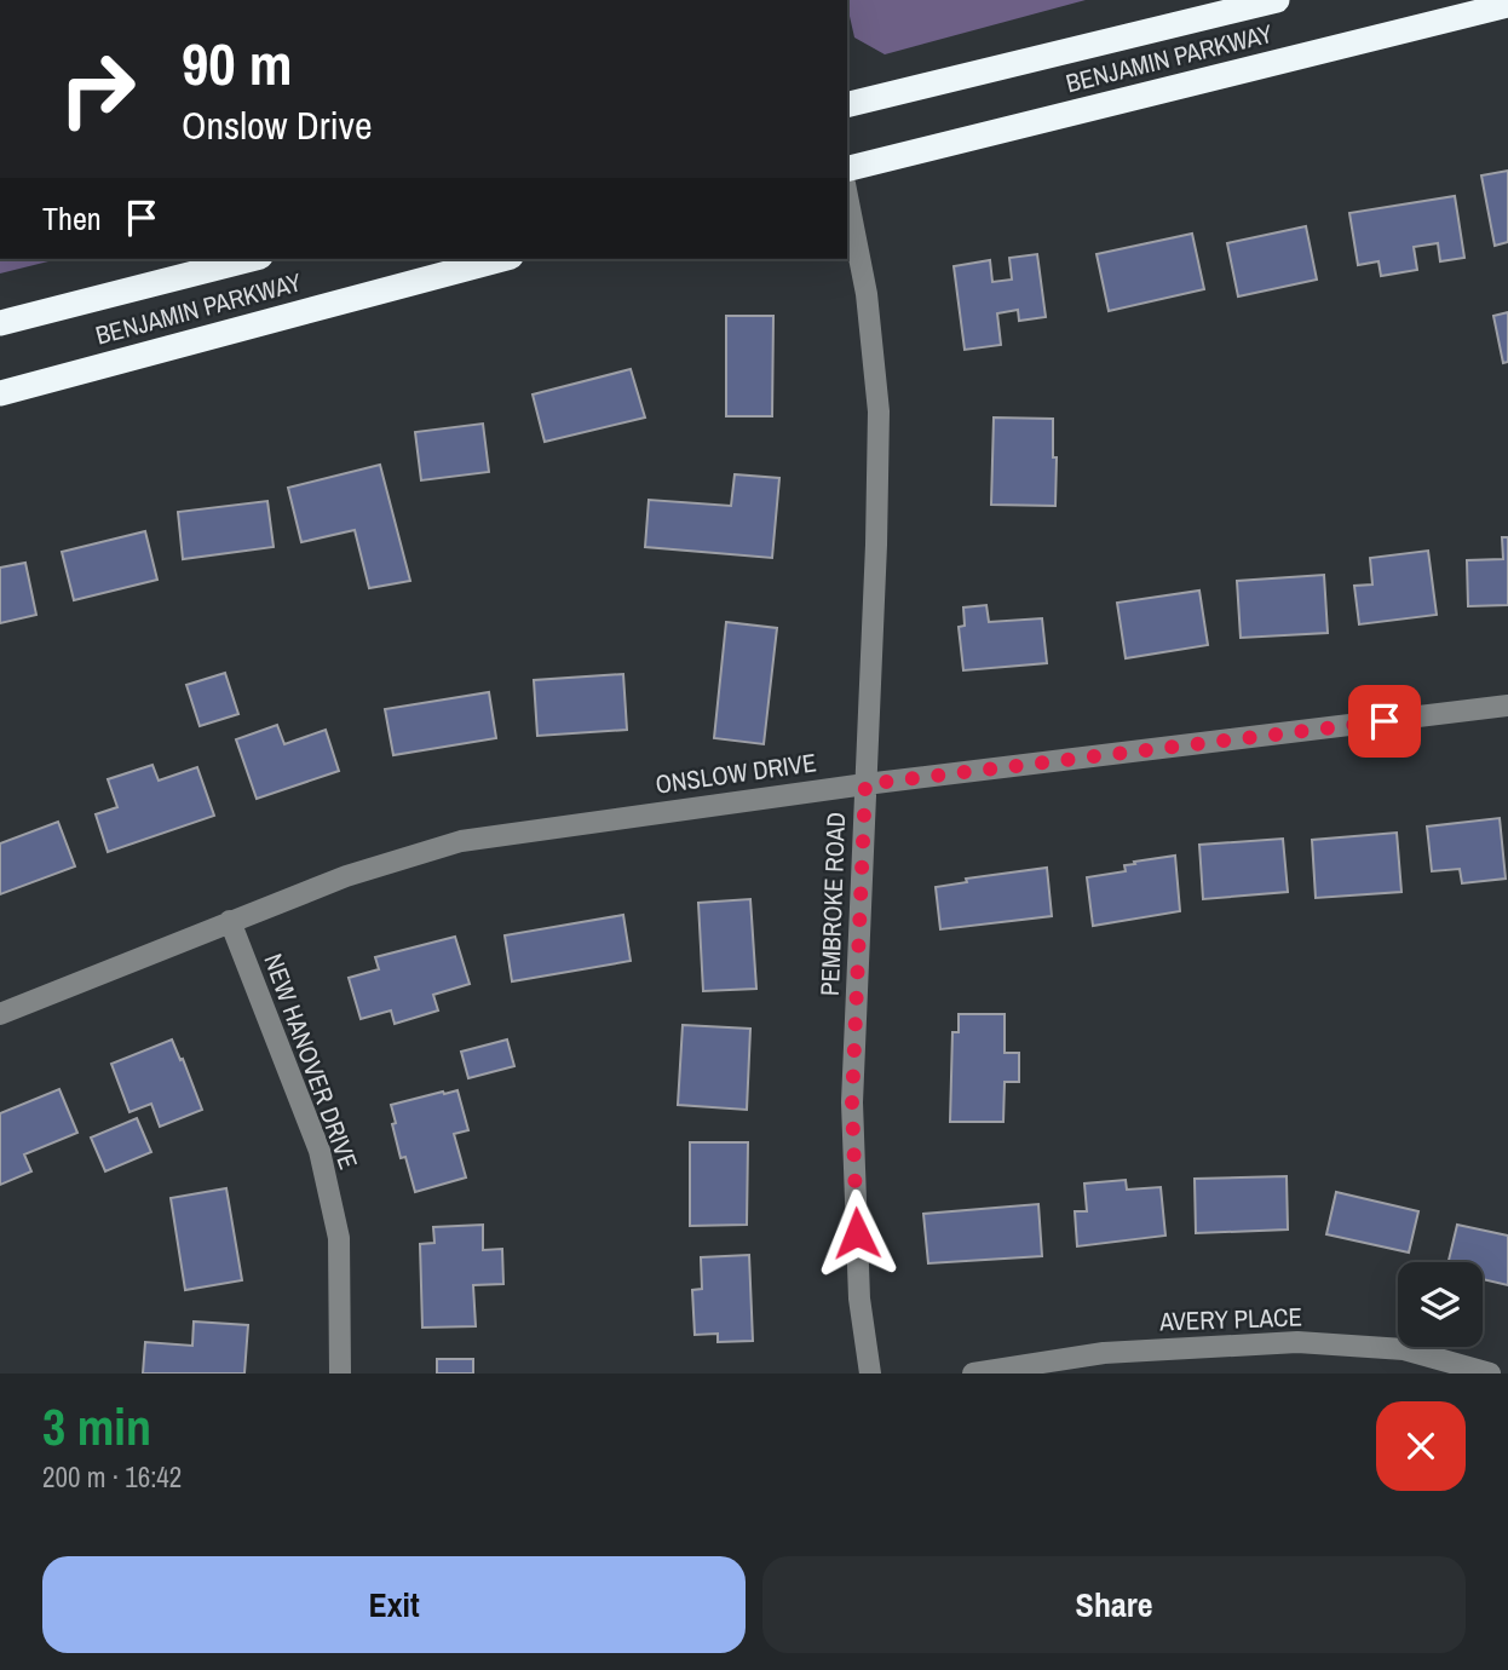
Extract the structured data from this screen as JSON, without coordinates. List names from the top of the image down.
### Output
{
  "streets": {
    "highway": ["BENJAMIN PARKWAY"],
    "street": [
      "ONSLOW DRIVE",
      "PEMBROKE ROAD",
      "NEW HANOVER DRIVE",
      "AVERY PLACE"
    ]
  },
  "crossings": [
    ["ONSLOW DRIVE", "PEMBROKE ROAD"],
    ["ONSLOW DRIVE", "NEW HANOVER DRIVE"]
  ],
  "page": {
    "turn": ["90 m", "Onslow Drive"],
    "then": "Then",
    "heading": ["3 min", "200 m · 16:42"],
    "buttons": ["Exit", "Share"]
  }
}
